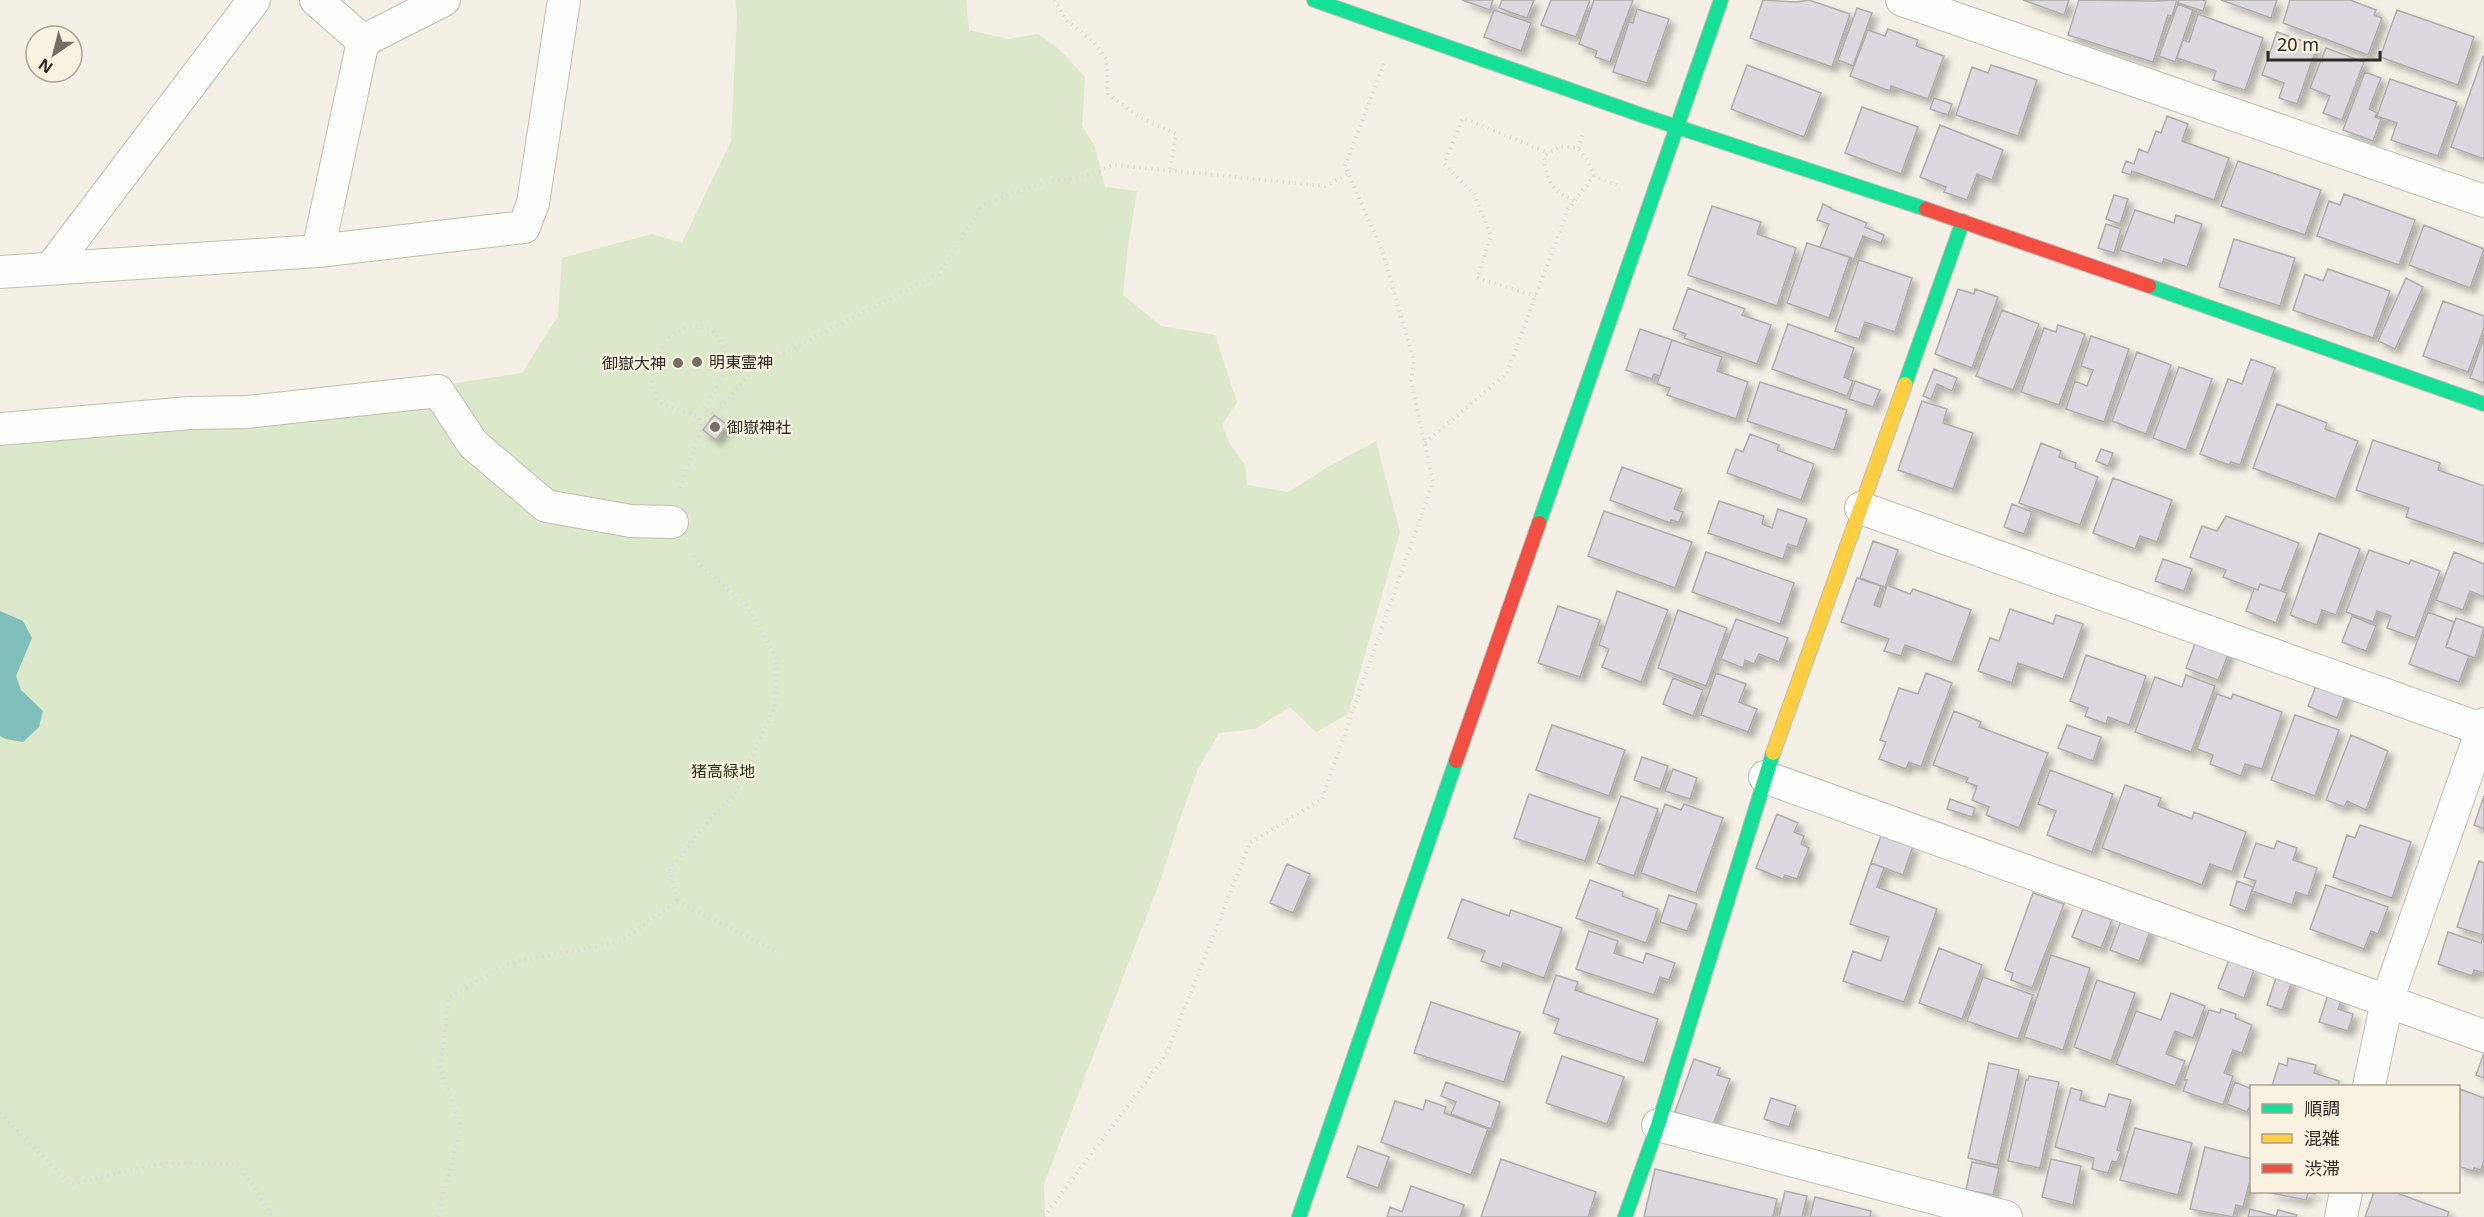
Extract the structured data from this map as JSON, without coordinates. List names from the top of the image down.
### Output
{
  "parks": ["猪高緑地"],
  "places": ["明東霊神", "御嶽大神", "御嶽神社"],
  "legend": ["順調", "混雑", "渋滞"],
  "scale_bar": "20 m",
  "north": "bottom left"
}
